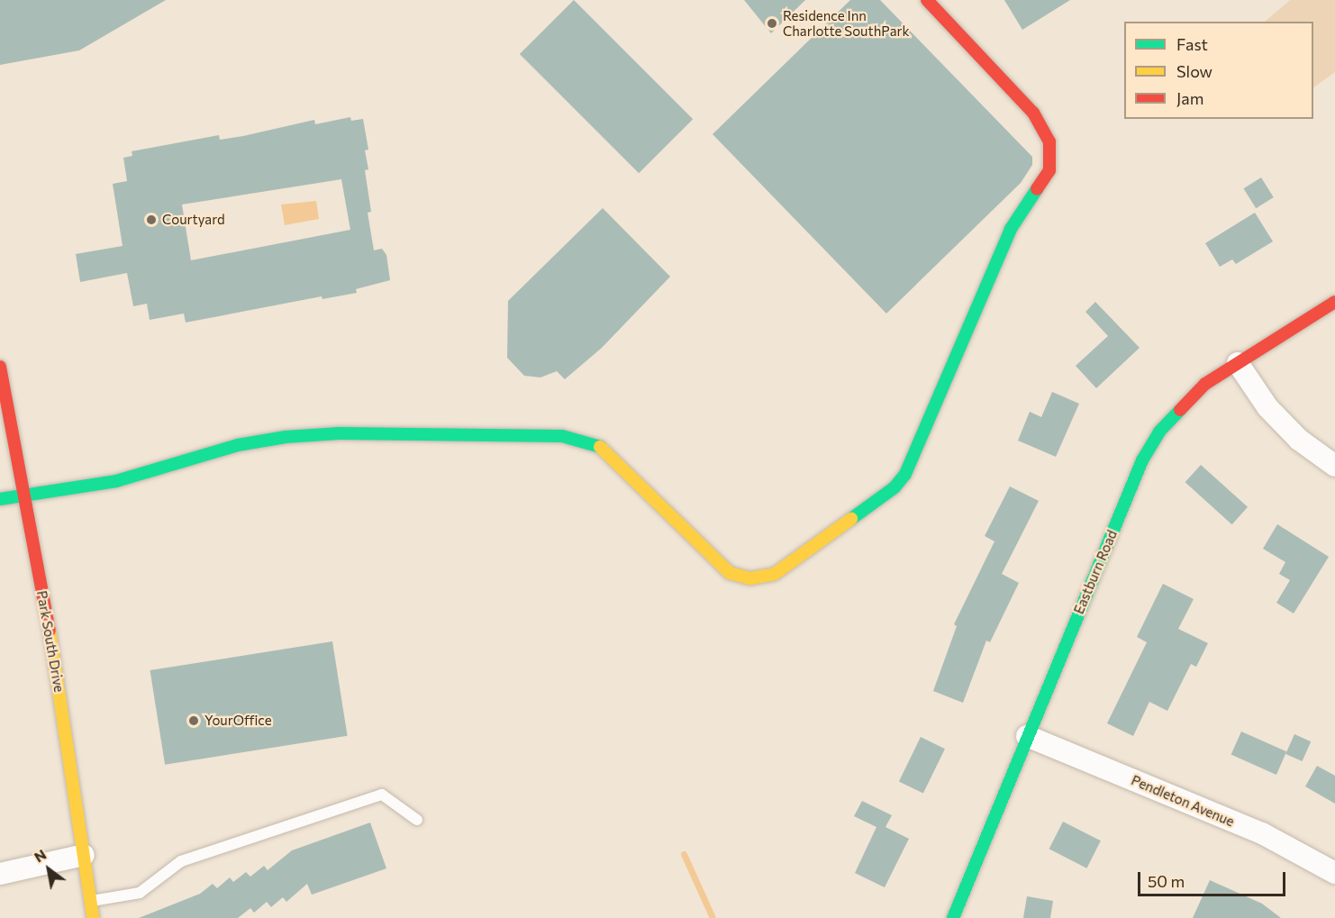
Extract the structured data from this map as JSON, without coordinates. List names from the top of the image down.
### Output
{
  "streets": {
    "street": ["Eastburn Road", "Park South Drive", "Pendleton Avenue"]
  },
  "crossings": [
    ["Eastburn Road", "Pendleton Avenue"]
  ],
  "places": ["Residence Inn Charlotte SouthPark", "Courtyard", "YourOffice"],
  "legend": ["Fast", "Slow", "Jam"],
  "scale_bar": "50 m",
  "north": "top left"
}
